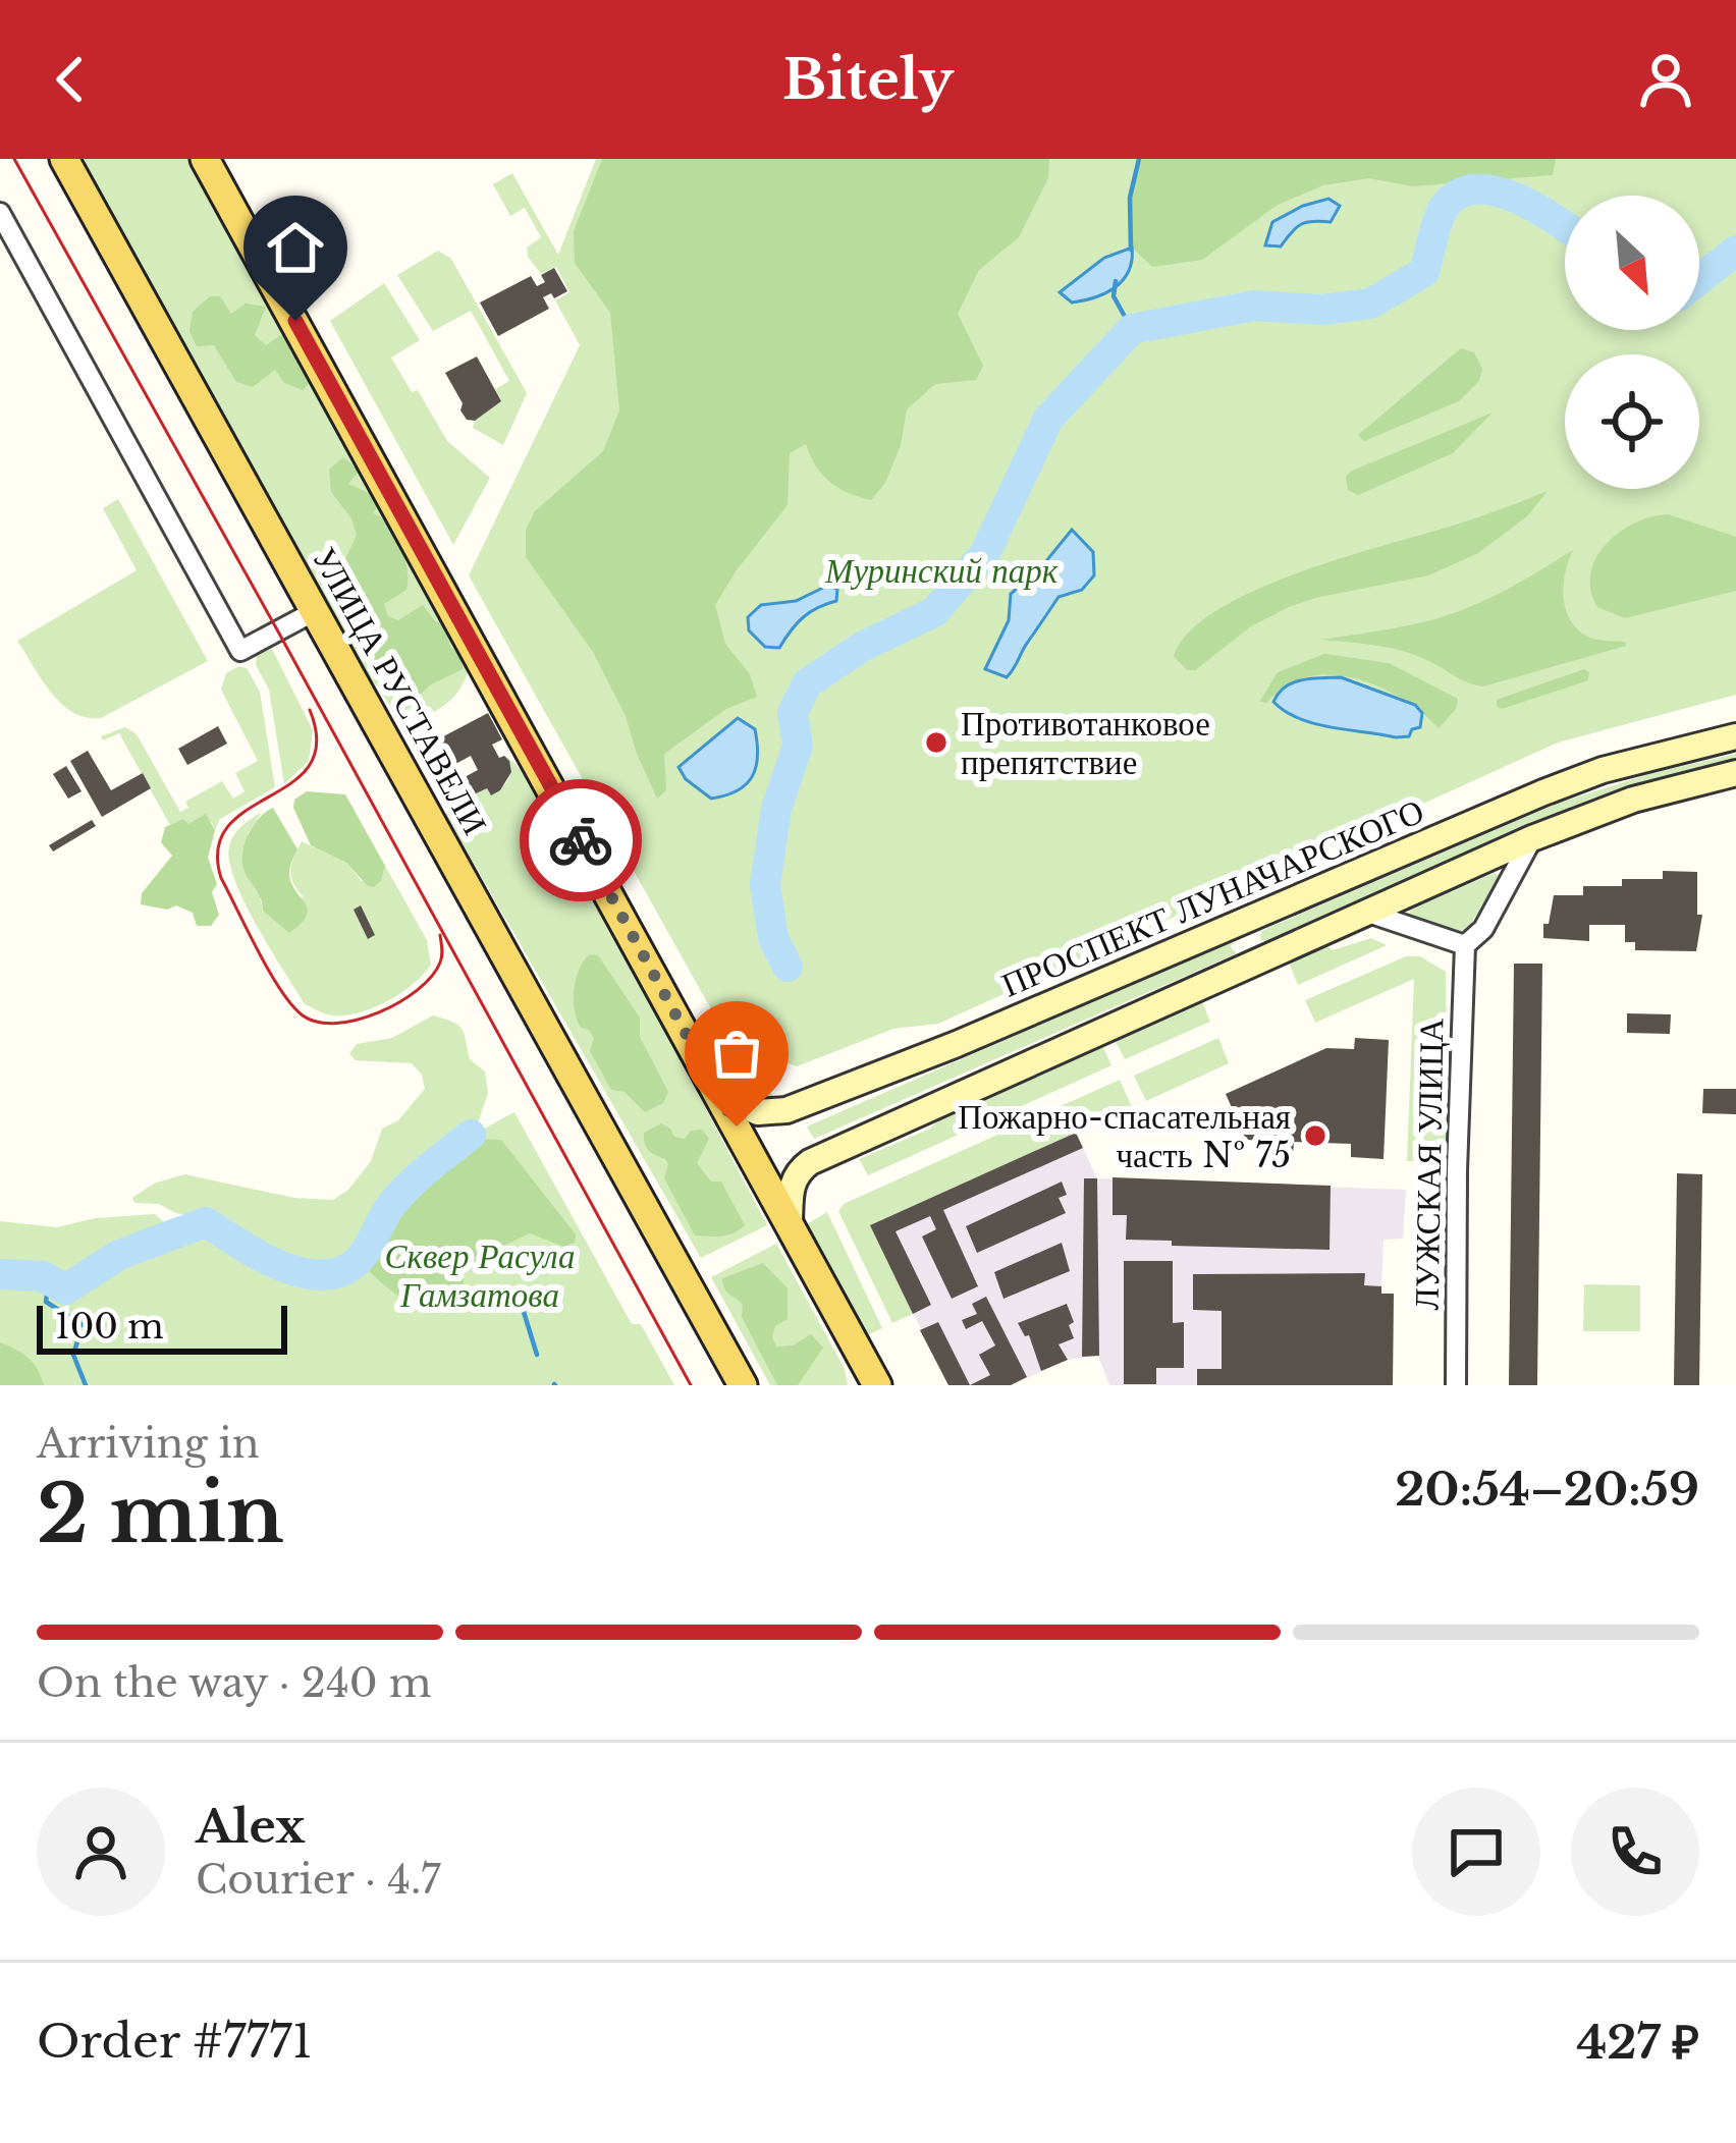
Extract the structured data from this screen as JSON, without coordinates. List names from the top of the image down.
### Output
{
  "streets": {
    "main road": ["УЛИЦА РУСТАВЕЛИ", "ПРОСПЕКТ ЛУНАЧАРСКОГО"],
    "street": ["ЛУЖСКАЯ УЛИЦА"]
  },
  "parks": ["Муринский парк", "Сквер Расула Гамзатова"],
  "places": ["Противотанковое препятствие", "Пожарно-спасательная часть № 75"],
  "scale_bar": "100 m",
  "north": "bottom right",
  "page": {
    "header": "Bitely",
    "scale": "100 m",
    "heading": ["2 min", "Arriving in", "20:54–20:59"],
    "panel": [
      "Alex",
      "Courier · 4.7",
      "Order #7771",
      "427 ₽"
    ],
    "bar": "On the way · 240 m"
  }
}
